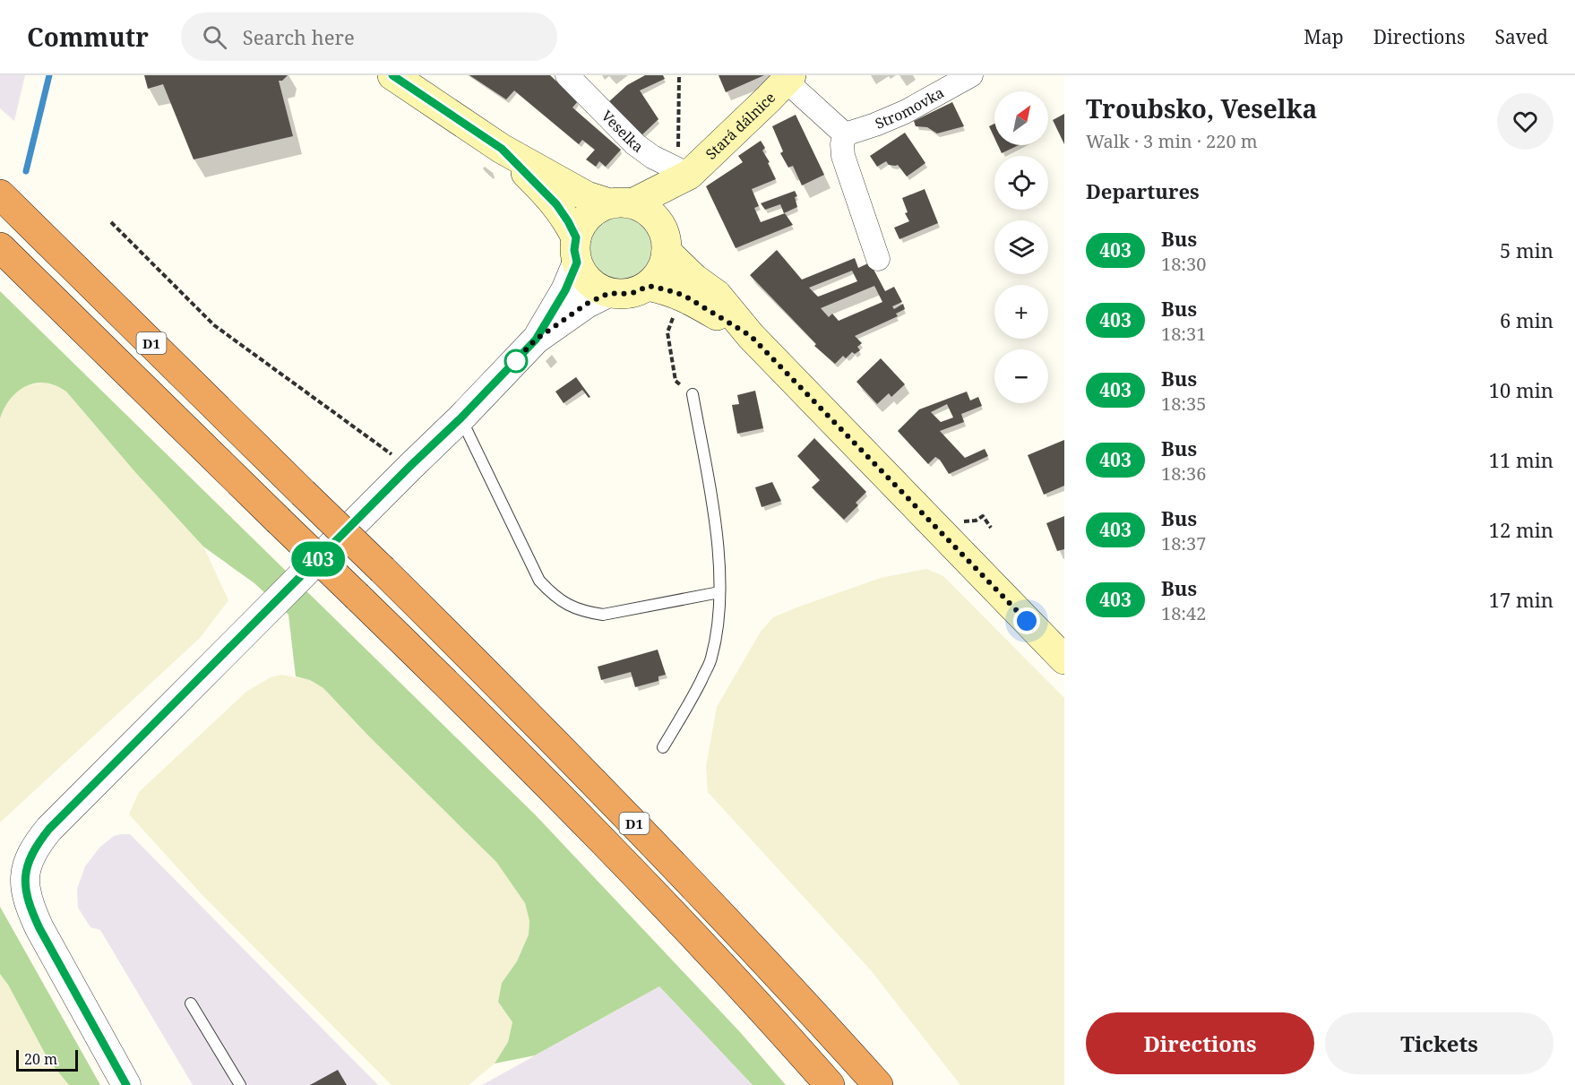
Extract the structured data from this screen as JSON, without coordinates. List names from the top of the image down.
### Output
{
  "streets": {
    "highway": ["D1"],
    "main road": ["Stará dálnice"],
    "street": ["Stromovka", "Veselka"]
  },
  "crossings": [
    ["Stará dálnice", "Veselka"]
  ],
  "lines": ["bus line 403"],
  "scale_bar": "20 m",
  "north": "top right",
  "page": {
    "header": "Commutr",
    "search": "Search here",
    "nav": ["Map", "Directions", "Saved"],
    "on_map": "403",
    "heading": [
      ["Troubsko, Veselka", "Walk · 3 min · 220 m"],
      "Departures"
    ],
    "map_buttons": ["+", "−"],
    "list": [
      {
        "mark": "403",
        "name": "Bus",
        "note": "18:30",
        "value": "5 min"
      },
      {
        "mark": "403",
        "name": "Bus",
        "note": "18:31",
        "value": "6 min"
      },
      {
        "mark": "403",
        "name": "Bus",
        "note": "18:35",
        "value": "10 min"
      },
      {
        "mark": "403",
        "name": "Bus",
        "note": "18:36",
        "value": "11 min"
      },
      {
        "mark": "403",
        "name": "Bus",
        "note": "18:37",
        "value": "12 min"
      },
      {
        "mark": "403",
        "name": "Bus",
        "note": "18:42",
        "value": "17 min"
      }
    ],
    "buttons": ["Directions", "Tickets"],
    "scale": "20 m"
  }
}
